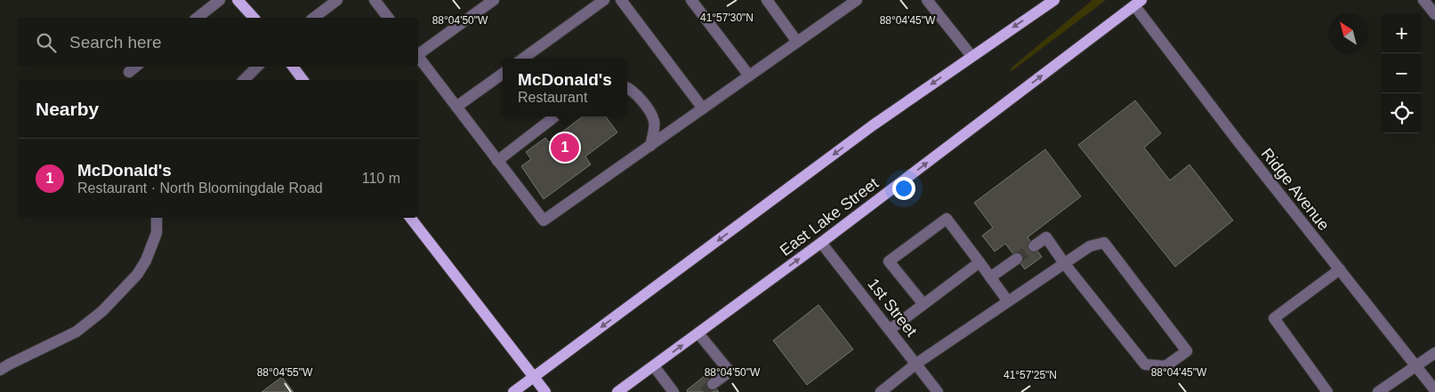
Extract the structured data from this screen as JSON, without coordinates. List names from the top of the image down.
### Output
{
  "streets": {
    "main road": ["East Lake Street"],
    "street": ["Ridge Avenue", "1st Street"]
  },
  "crossings": [
    ["Ridge Avenue", "East Lake Street"],
    ["East Lake Street", "1st Street"]
  ],
  "north": "top left",
  "page": {
    "map_buttons": ["+", "−"],
    "search": "Search here",
    "popup": ["McDonald's", "Restaurant"],
    "heading": "Nearby",
    "pins": "1",
    "list": [
      {
        "mark": "1",
        "name": "McDonald's",
        "note": "Restaurant · North Bloomingdale Road",
        "value": "110 m"
      }
    ]
  },
  "coordinates": [
    "41°57'30\"N",
    "88°04'50\"W",
    "88°04'45\"W",
    "88°04'55\"W",
    "41°57'25\"N"
  ]
}
